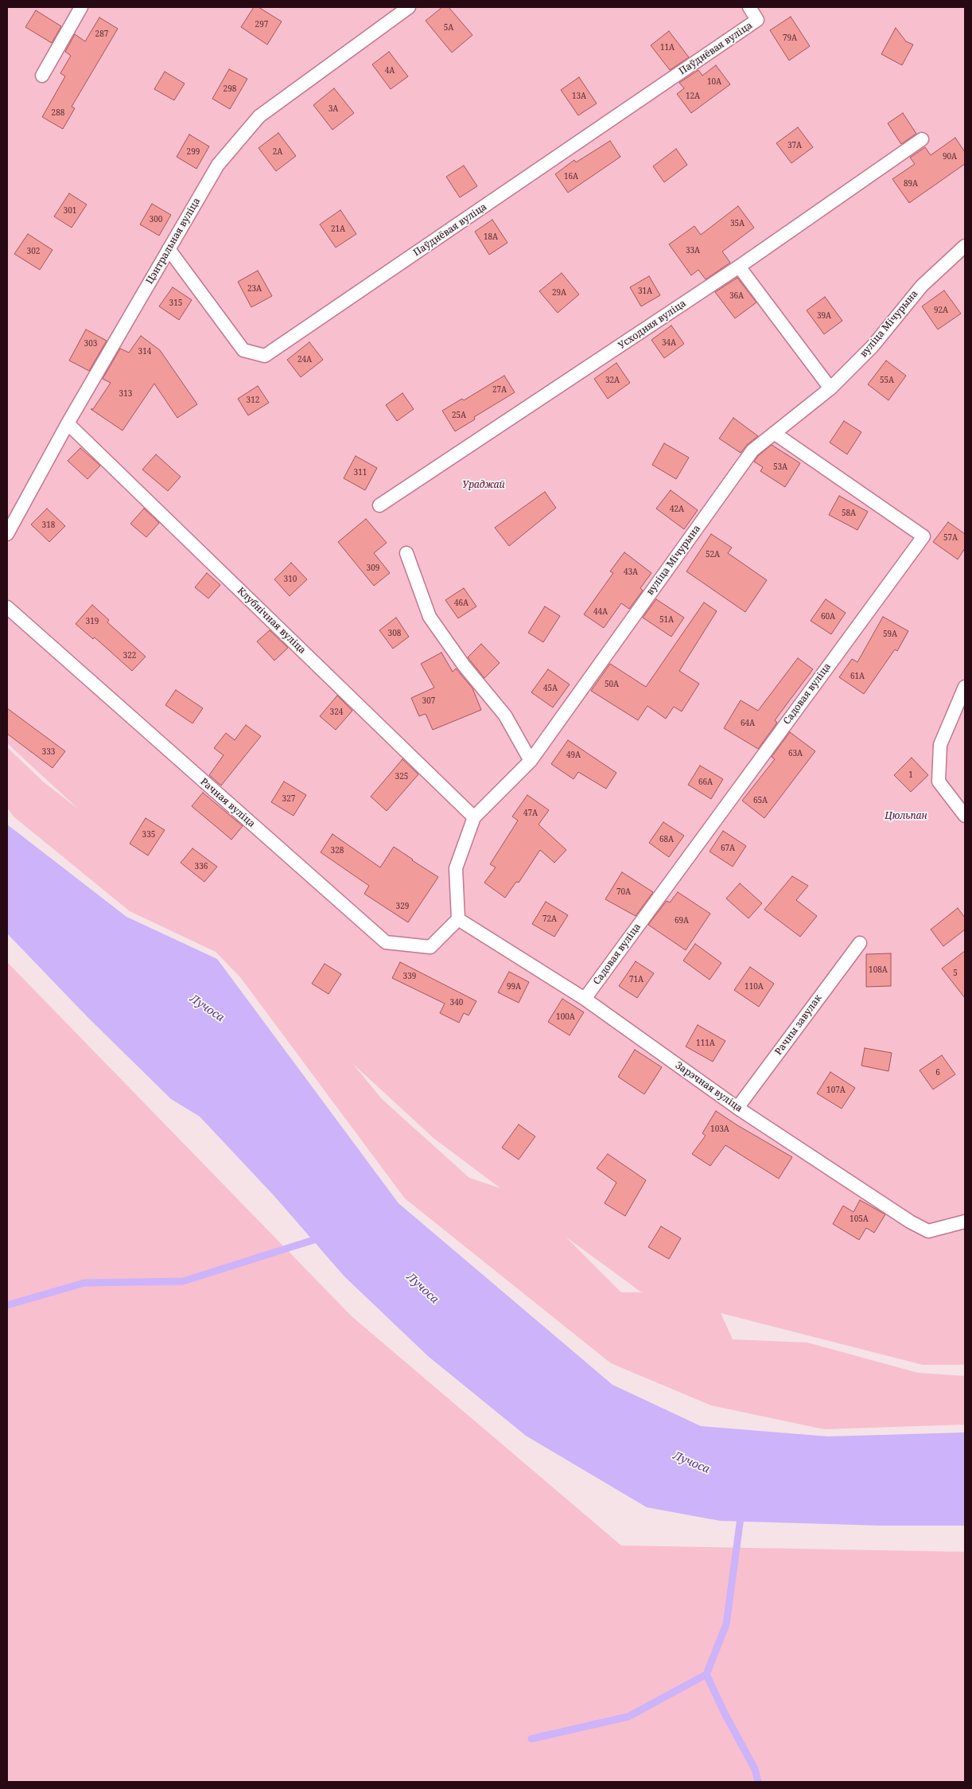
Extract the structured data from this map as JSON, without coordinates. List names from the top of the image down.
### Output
{
  "streets": {
    "lane": [
      "Паўднёвая вуліца",
      "Цэнтральная вуліца",
      "вуліца Мічурына",
      "Усходняя вуліца",
      "Клубнічная вуліца",
      "Садовая вуліца",
      "Рачная вуліца",
      "Рачны завулак",
      "Зарэчная вуліца"
    ]
  },
  "crossings": [
    ["Паўднёвая вуліца", "Цэнтральная вуліца"],
    ["Цэнтральная вуліца", "Клубнічная вуліца"],
    ["вуліца Мічурына", "Клубнічная вуліца"],
    ["вуліца Мічурына", "Садовая вуліца"],
    ["вуліца Мічурына", "Рачная вуліца"],
    ["вуліца Мічурына", "Зарэчная вуліца"],
    ["Садовая вуліца", "Зарэчная вуліца"],
    ["Рачная вуліца", "Зарэчная вуліца"],
    ["Рачны завулак", "Зарэчная вуліца"]
  ],
  "water": ["Лучоса"],
  "parks": ["Ураджай", "Цюльпан"],
  "house_numbers": [
    "297",
    "5А",
    "287",
    "79А",
    "11А",
    "4А",
    "10А",
    "298",
    "13А",
    "12А",
    "3А",
    "288",
    "37А",
    "299",
    "2А",
    "90А",
    "16А",
    "89А",
    "301",
    "300",
    "35А",
    "21А",
    "18А",
    "33А",
    "302",
    "23А",
    "31А",
    "29А",
    "36А",
    "315",
    "92А",
    "39А",
    "34А",
    "303",
    "314",
    "24А",
    "32А",
    "55А",
    "27А",
    "313",
    "312",
    "25А",
    "53А",
    "311",
    "42А",
    "58А",
    "318",
    "57А",
    "52А",
    "309",
    "43А",
    "310",
    "46А",
    "44А",
    "60А",
    "51А",
    "319",
    "308",
    "59А",
    "322",
    "61А",
    "50А",
    "45А",
    "307",
    "324",
    "64А",
    "333",
    "63А",
    "49А",
    "1",
    "325",
    "66А",
    "327",
    "65А",
    "47А",
    "335",
    "68А",
    "67А",
    "328",
    "336",
    "70А",
    "329",
    "72А",
    "69А",
    "108А",
    "5",
    "339",
    "71А",
    "99А",
    "110А",
    "340",
    "100А",
    "111А",
    "6",
    "107А",
    "103А",
    "105А"
  ]
}
